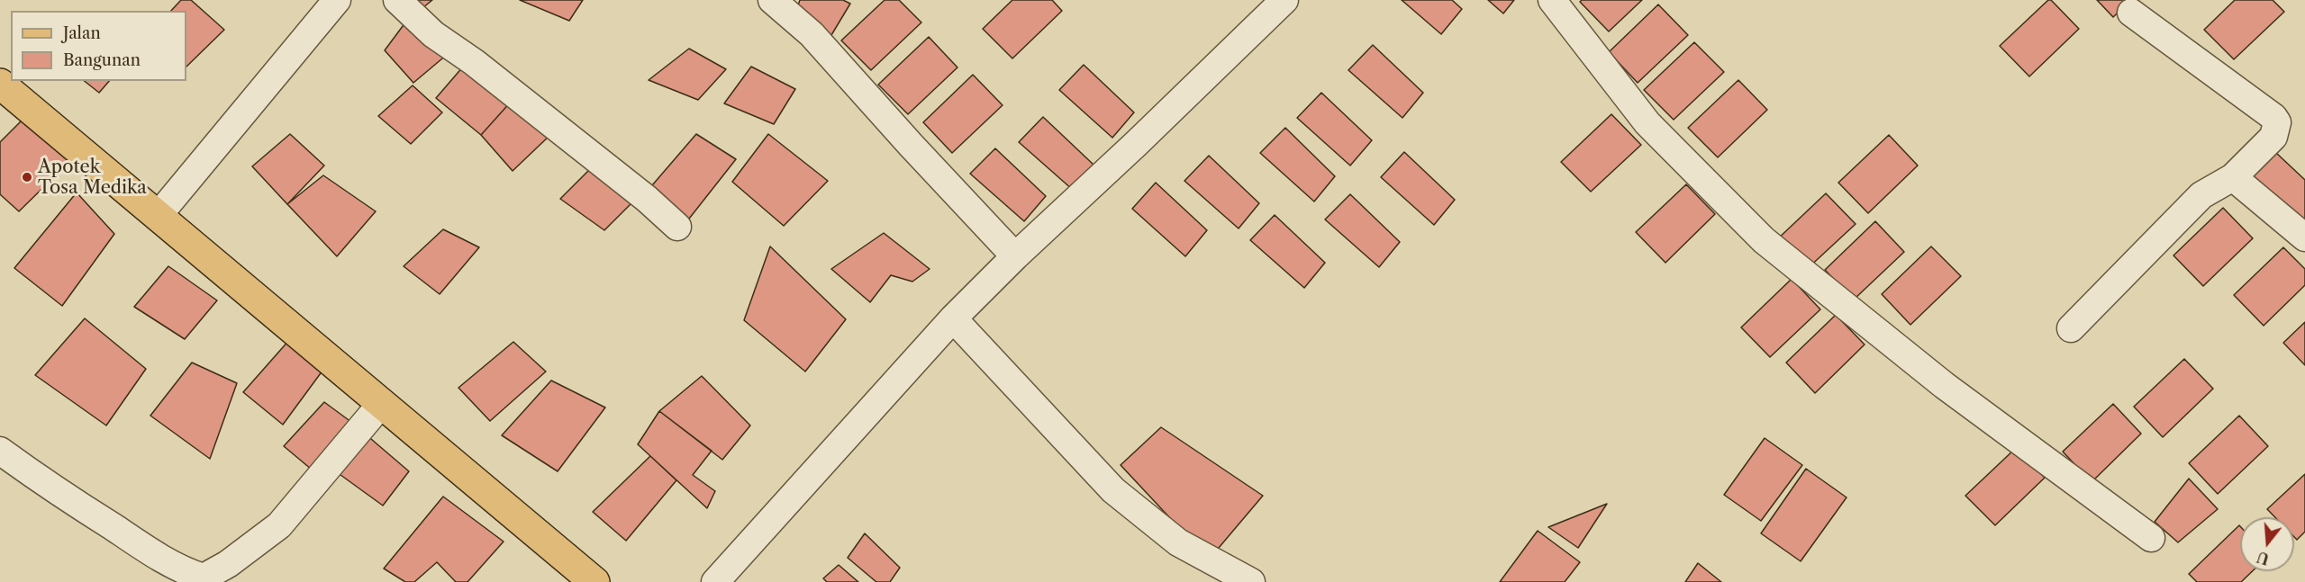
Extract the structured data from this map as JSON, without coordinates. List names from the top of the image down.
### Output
{
  "places": ["Apotek Tosa Medika"],
  "legend": ["Jalan", "Bangunan"],
  "north": "bottom"
}
